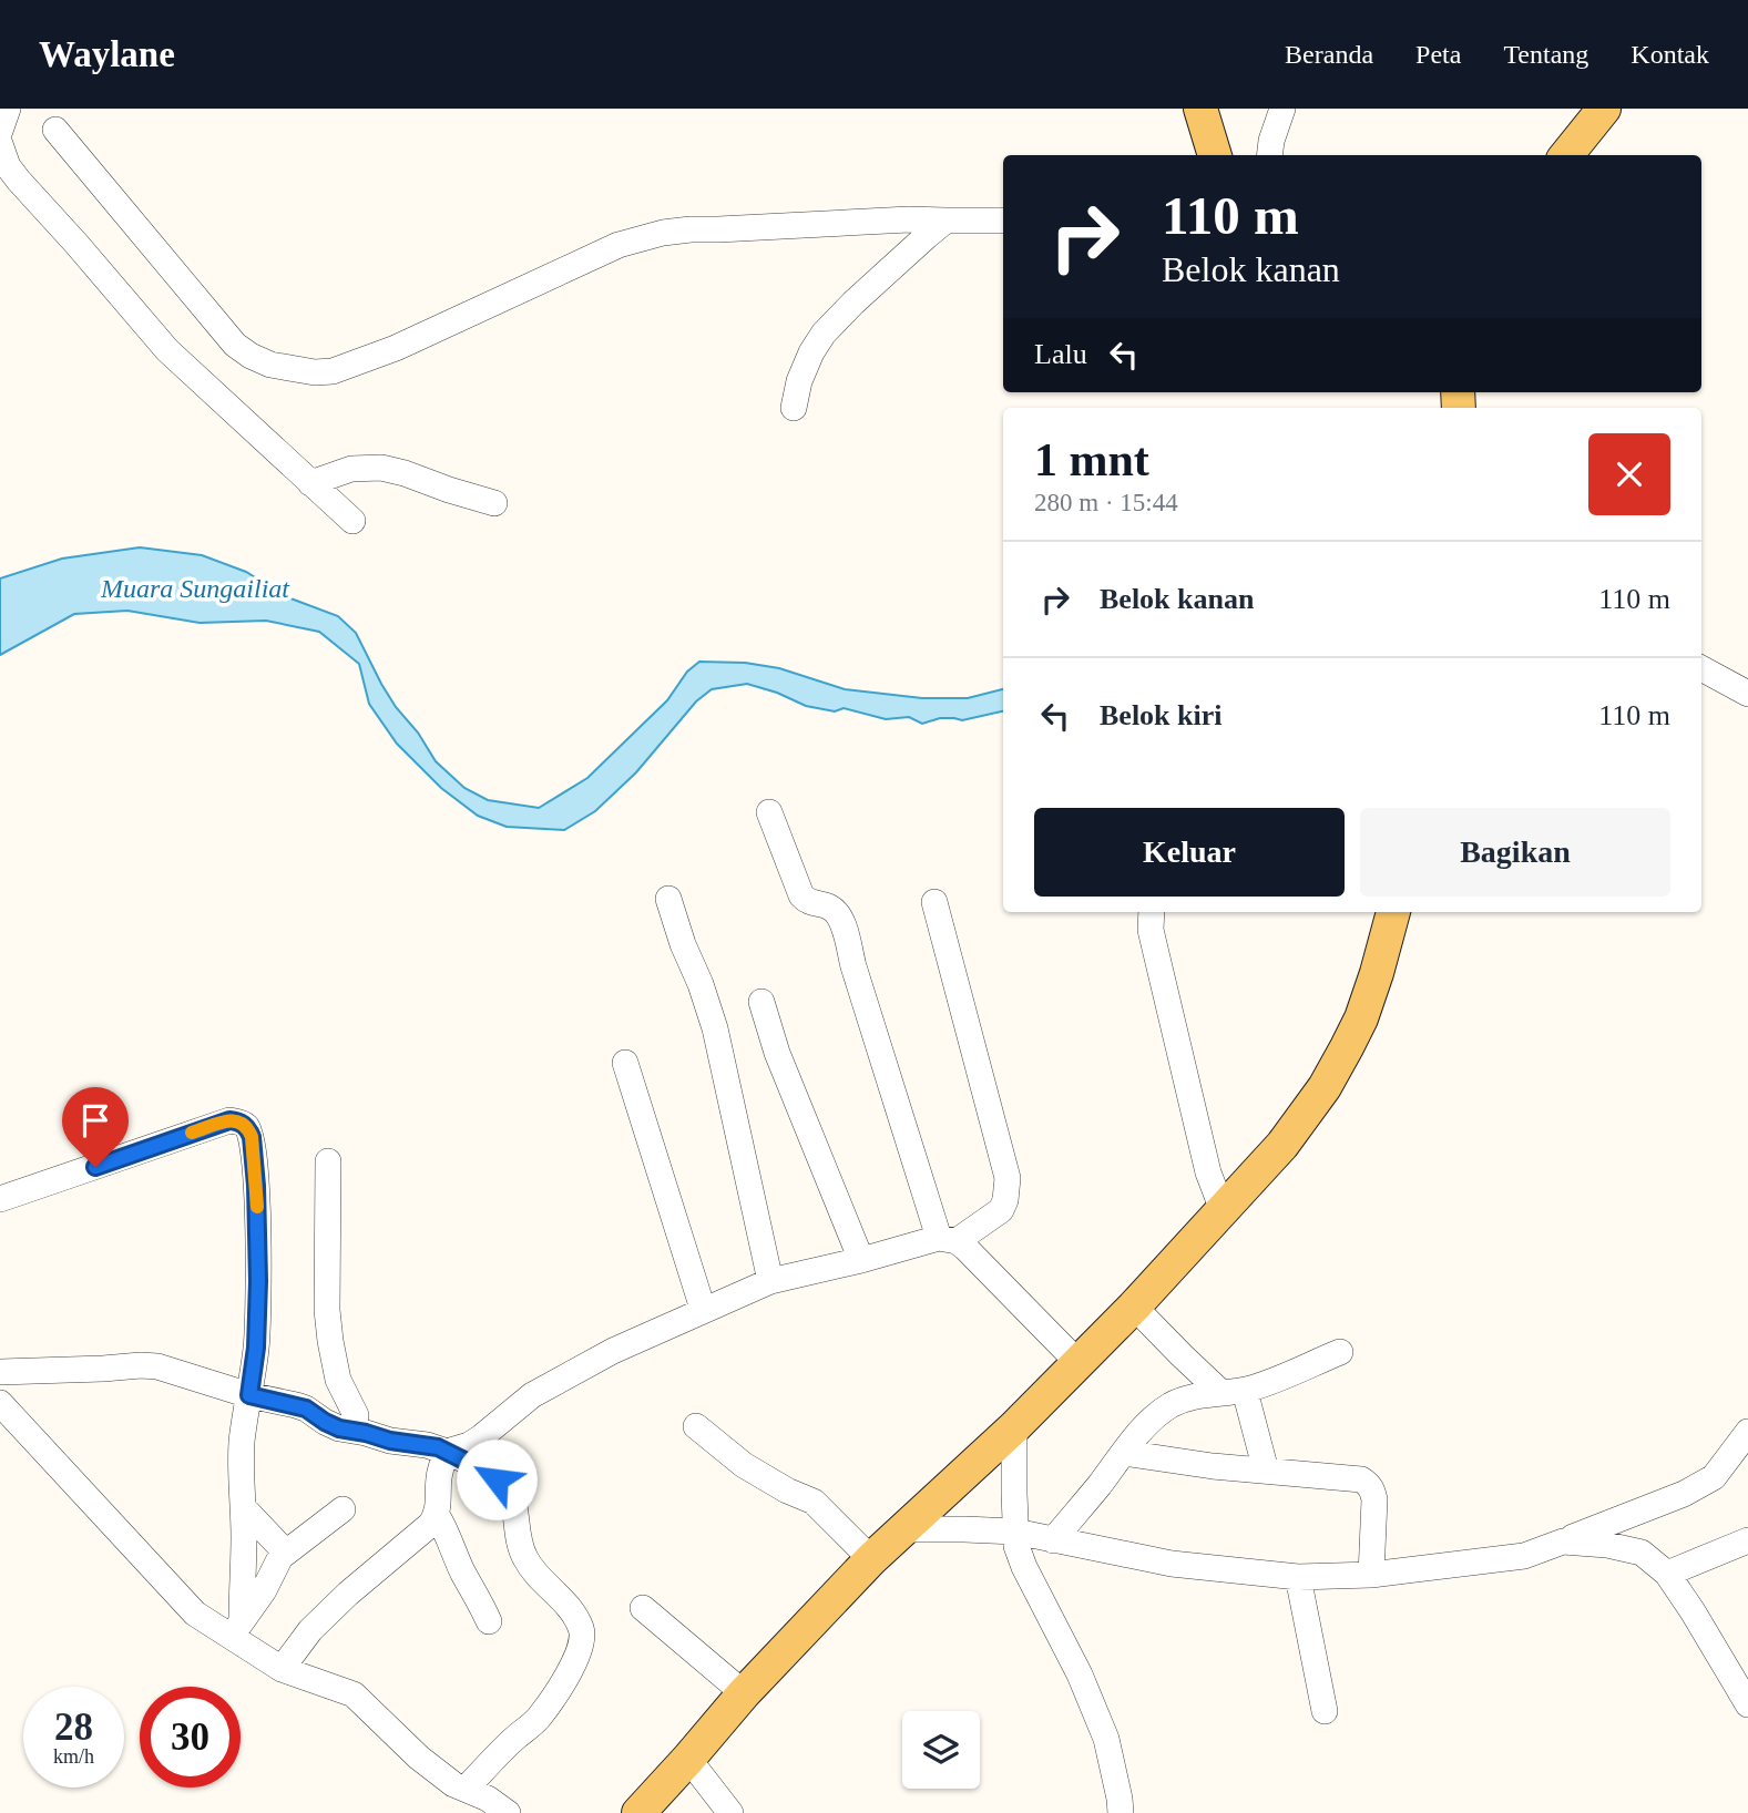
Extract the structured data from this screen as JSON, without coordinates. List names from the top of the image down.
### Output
{
  "water": ["Muara Sungailiat"],
  "page": {
    "header": "Waylane",
    "nav": [
      "Beranda",
      "Peta",
      "Tentang",
      "Kontak"
    ],
    "turn": ["110 m", "Belok kanan"],
    "then": "Lalu",
    "heading": ["1 mnt", "280 m · 15:44"],
    "list": [
      {
        "name": "Belok kanan",
        "value": "110 m"
      },
      {
        "name": "Belok kiri",
        "value": "110 m"
      }
    ],
    "buttons": ["Keluar", "Bagikan"],
    "speed": "28 km/h",
    "limit": "30"
  }
}
